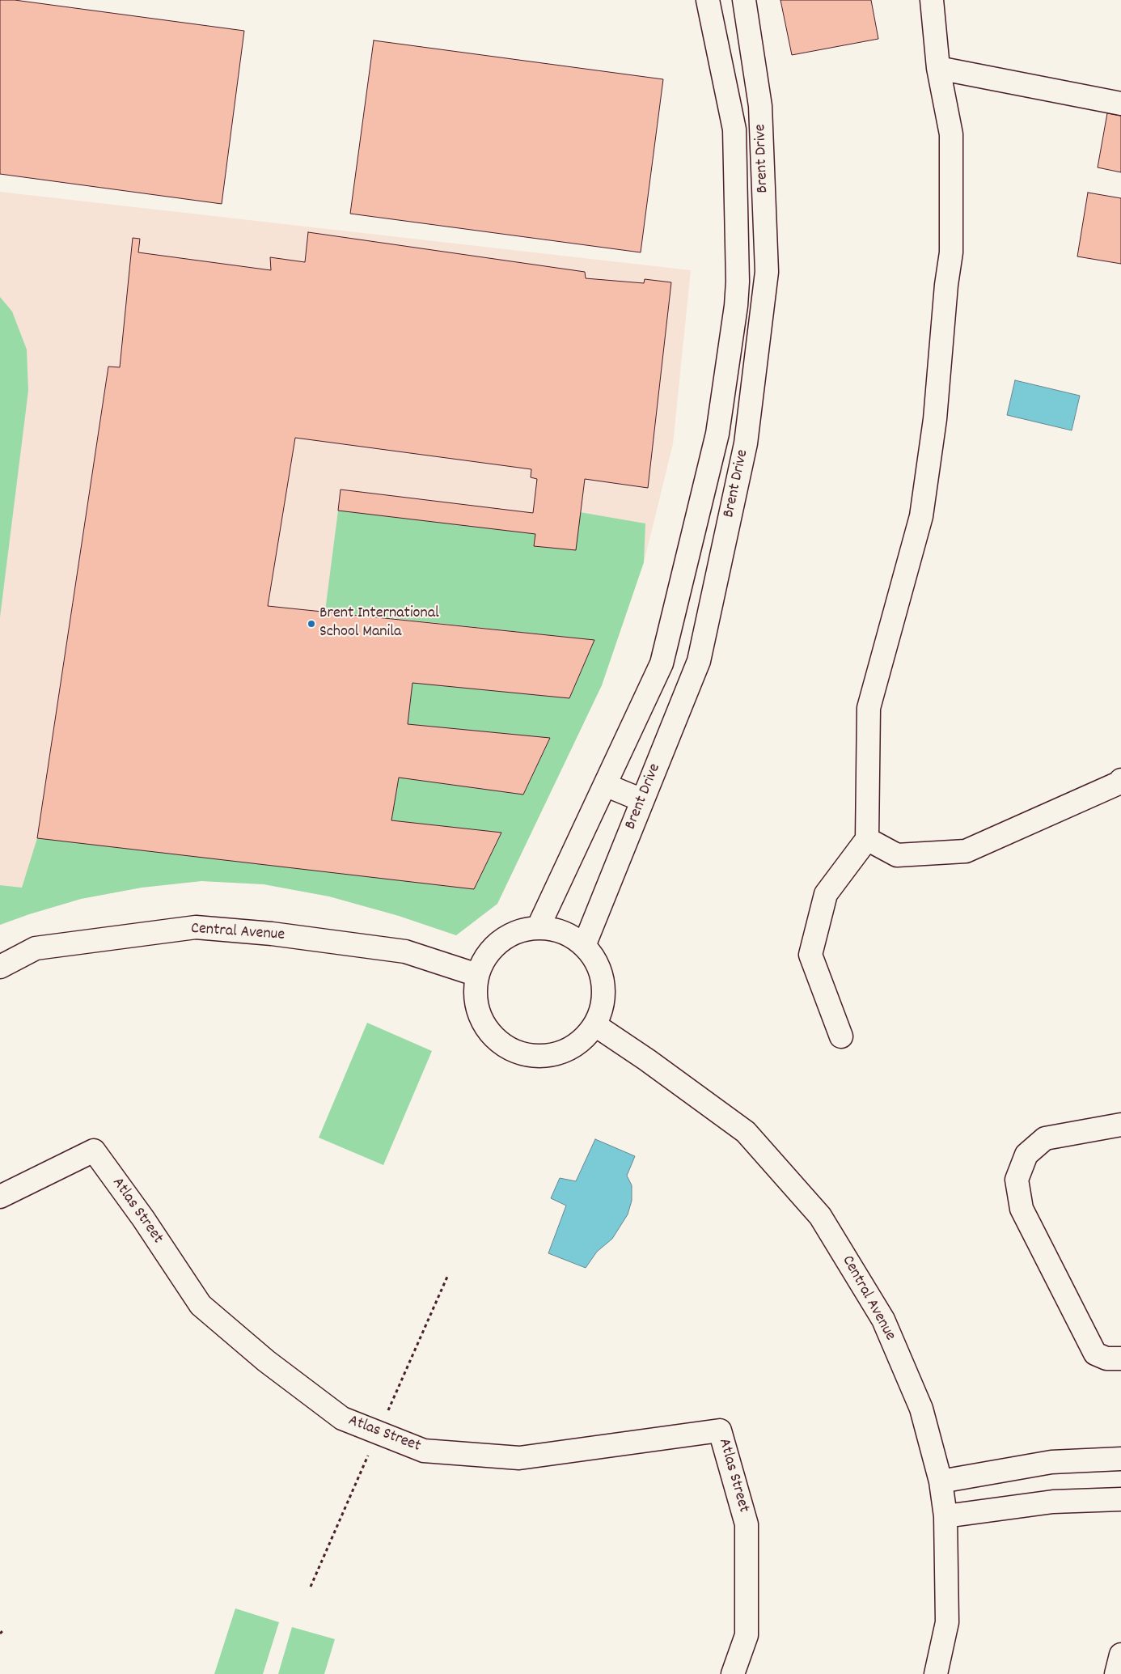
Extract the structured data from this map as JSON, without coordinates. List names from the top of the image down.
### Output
{
  "streets": {
    "street": ["Brent Drive", "Central Avenue", "Atlas Street"]
  },
  "crossings": [
    ["Brent Drive", "Central Avenue"]
  ],
  "places": ["Brent International School Manila"]
}
